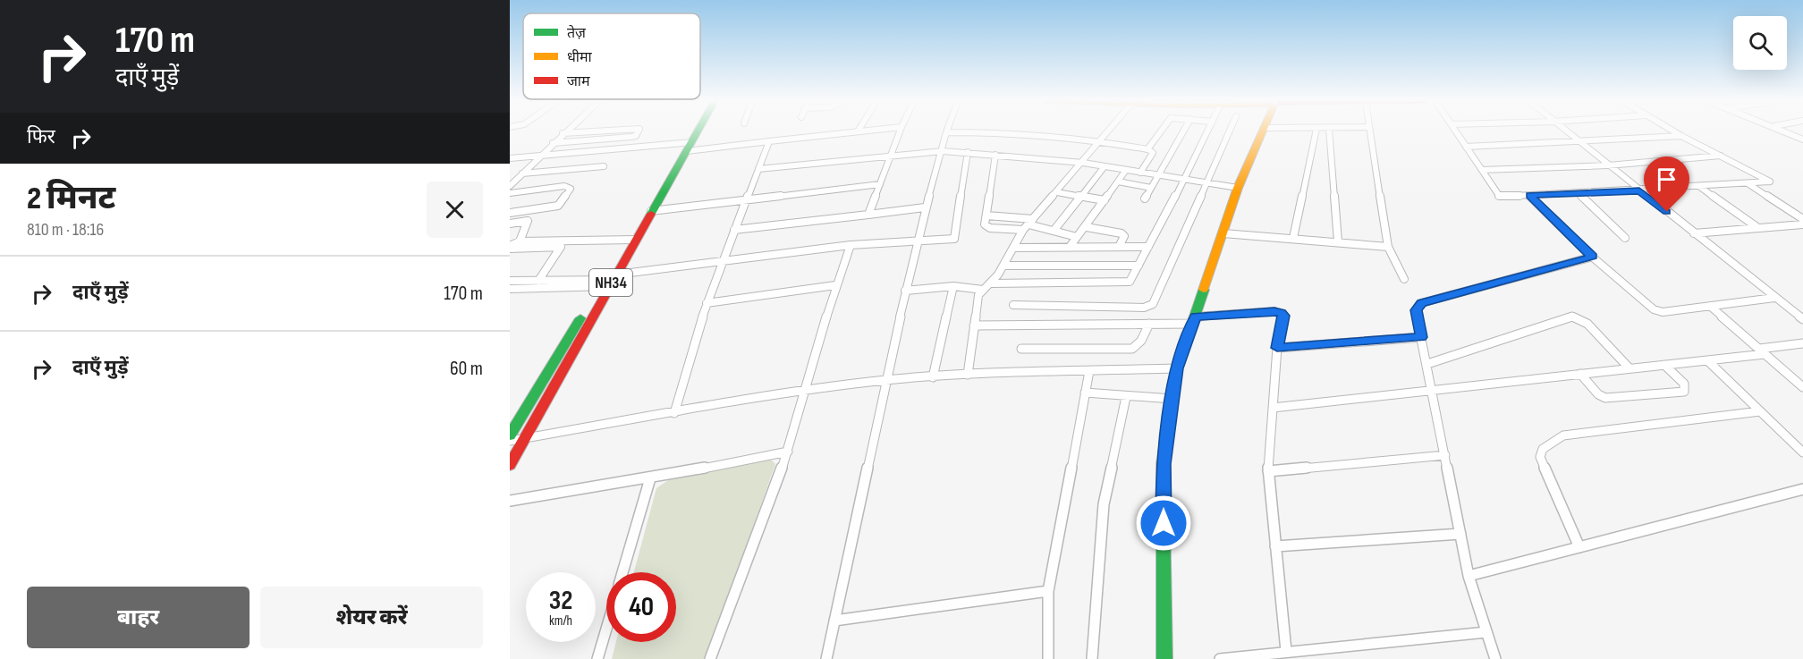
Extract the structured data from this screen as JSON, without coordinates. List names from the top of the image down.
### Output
{
  "streets": {
    "main road": ["NH34"]
  },
  "legend": ["तेज़", "धीमा", "जाम"],
  "page": {
    "turn": ["170 m", "दाएँ मुड़ें"],
    "then": "फिर",
    "heading": ["2 मिनट", "810 m · 18:16"],
    "list": [
      {
        "name": "दाएँ मुड़ें",
        "value": "170 m"
      },
      {
        "name": "दाएँ मुड़ें",
        "value": "60 m"
      }
    ],
    "speed": "32 km/h",
    "limit": "40",
    "buttons": ["बाहर", "शेयर करें"]
  }
}
